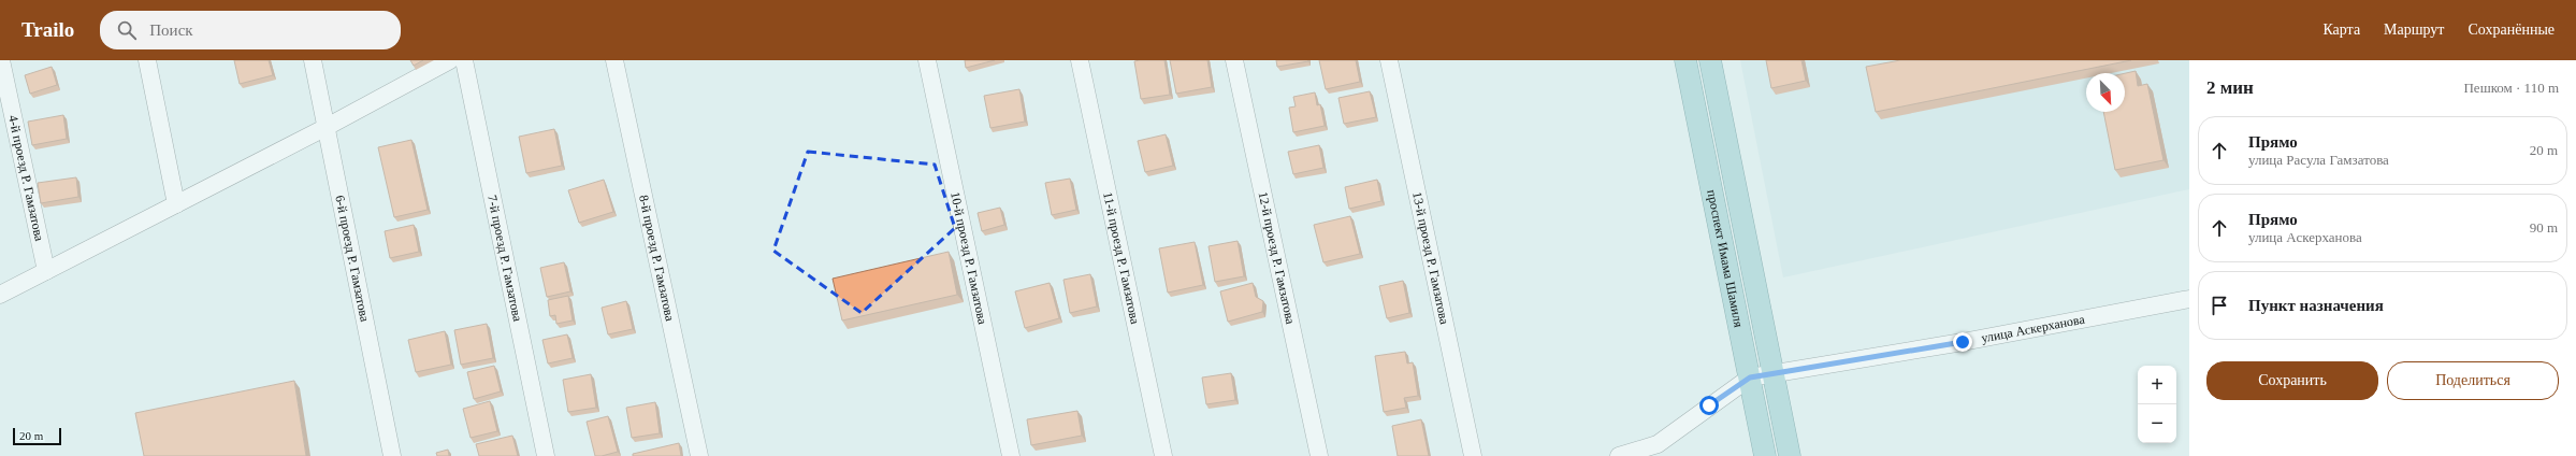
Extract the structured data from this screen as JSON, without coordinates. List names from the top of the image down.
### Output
{
  "streets": {
    "main road": ["проспект Имама Шамиля"],
    "street": [
      "4-й проезд Р. Гамзатова",
      "6-й проезд Р. Гамзатова",
      "7-й проезд Р. Гамзатова",
      "8-й проезд Р. Гамзатова",
      "10-й проезд Р. Гамзатова",
      "11-й проезд Р. Гамзатова",
      "12-й проезд Р. Гамзатова",
      "13-й проезд Р. Гамзатова",
      "улица Аскерханова"
    ]
  },
  "crossings": [
    ["проспект Имама Шамиля", "улица Аскерханова"]
  ],
  "scale_bar": "20 m",
  "north": "bottom right",
  "page": {
    "header": "Trailo",
    "search": "Поиск",
    "nav": ["Карта", "Маршрут", "Сохранённые"],
    "heading": ["2 мин", "Пешком · 110 m"],
    "list": [
      ["Прямо", "улица Расула Гамзатова", "20 m"],
      ["Прямо", "улица Аскерханова", "90 m"],
      "Пункт назначения"
    ],
    "buttons": ["Сохранить", "Поделиться"],
    "map_buttons": ["+", "−"],
    "scale": "20 m"
  }
}
